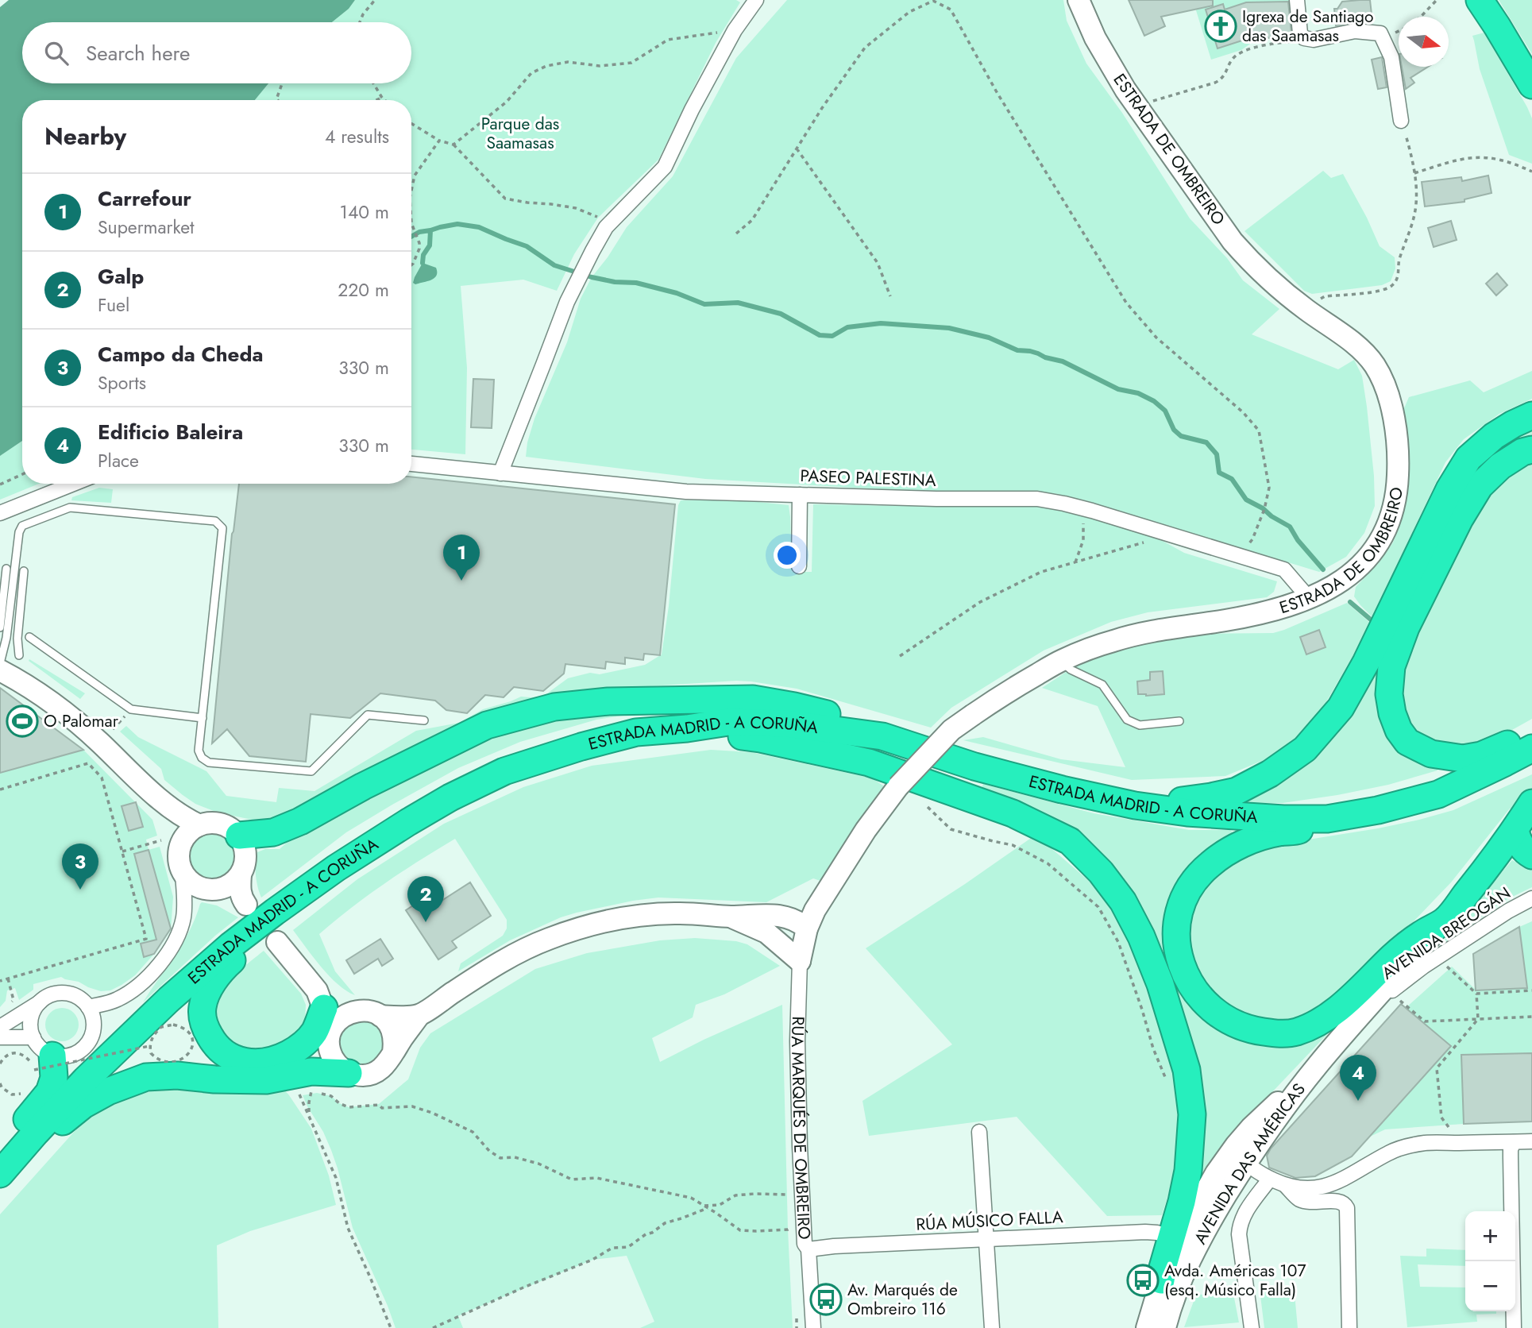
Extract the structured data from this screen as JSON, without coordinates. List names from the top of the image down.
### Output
{
  "streets": {
    "highway": ["ESTRADA MADRID - A CORUÑA"],
    "street": [
      "ESTRADA DE OMBREIRO",
      "PASEO PALESTINA",
      "AVENIDA BREOGÁN",
      "RÚA MARQUÉS DE OMBREIRO",
      "AVENIDA DAS AMÉRICAS",
      "RÚA MÚSICO FALLA"
    ]
  },
  "crossings": [
    ["ESTRADA DE OMBREIRO", "PASEO PALESTINA"],
    ["ESTRADA DE OMBREIRO", "RÚA MARQUÉS DE OMBREIRO"],
    ["AVENIDA BREOGÁN", "AVENIDA DAS AMÉRICAS"],
    ["RÚA MARQUÉS DE OMBREIRO", "RÚA MÚSICO FALLA"]
  ],
  "parks": ["Parque das Saamasas"],
  "places": {
    "church": ["Igrexa de Santiago das Saamasas"],
    "sports": ["O Palomar"],
    "bus stop": ["Avda. Américas 107 (esq. Músico Falla)", "Av. Marqués de Ombreiro 116"]
  },
  "north": "right",
  "page": {
    "search": "Search here",
    "heading": ["Nearby", "4 results"],
    "list": [
      {
        "mark": "1",
        "name": "Carrefour",
        "note": "Supermarket",
        "value": "140 m"
      },
      {
        "mark": "2",
        "name": "Galp",
        "note": "Fuel",
        "value": "220 m"
      },
      {
        "mark": "3",
        "name": "Campo da Cheda",
        "note": "Sports",
        "value": "330 m"
      },
      {
        "mark": "4",
        "name": "Edificio Baleira",
        "note": "Place",
        "value": "330 m"
      }
    ],
    "pins": [
      "1",
      "3",
      "2",
      "4"
    ],
    "map_buttons": ["+", "−"]
  }
}
